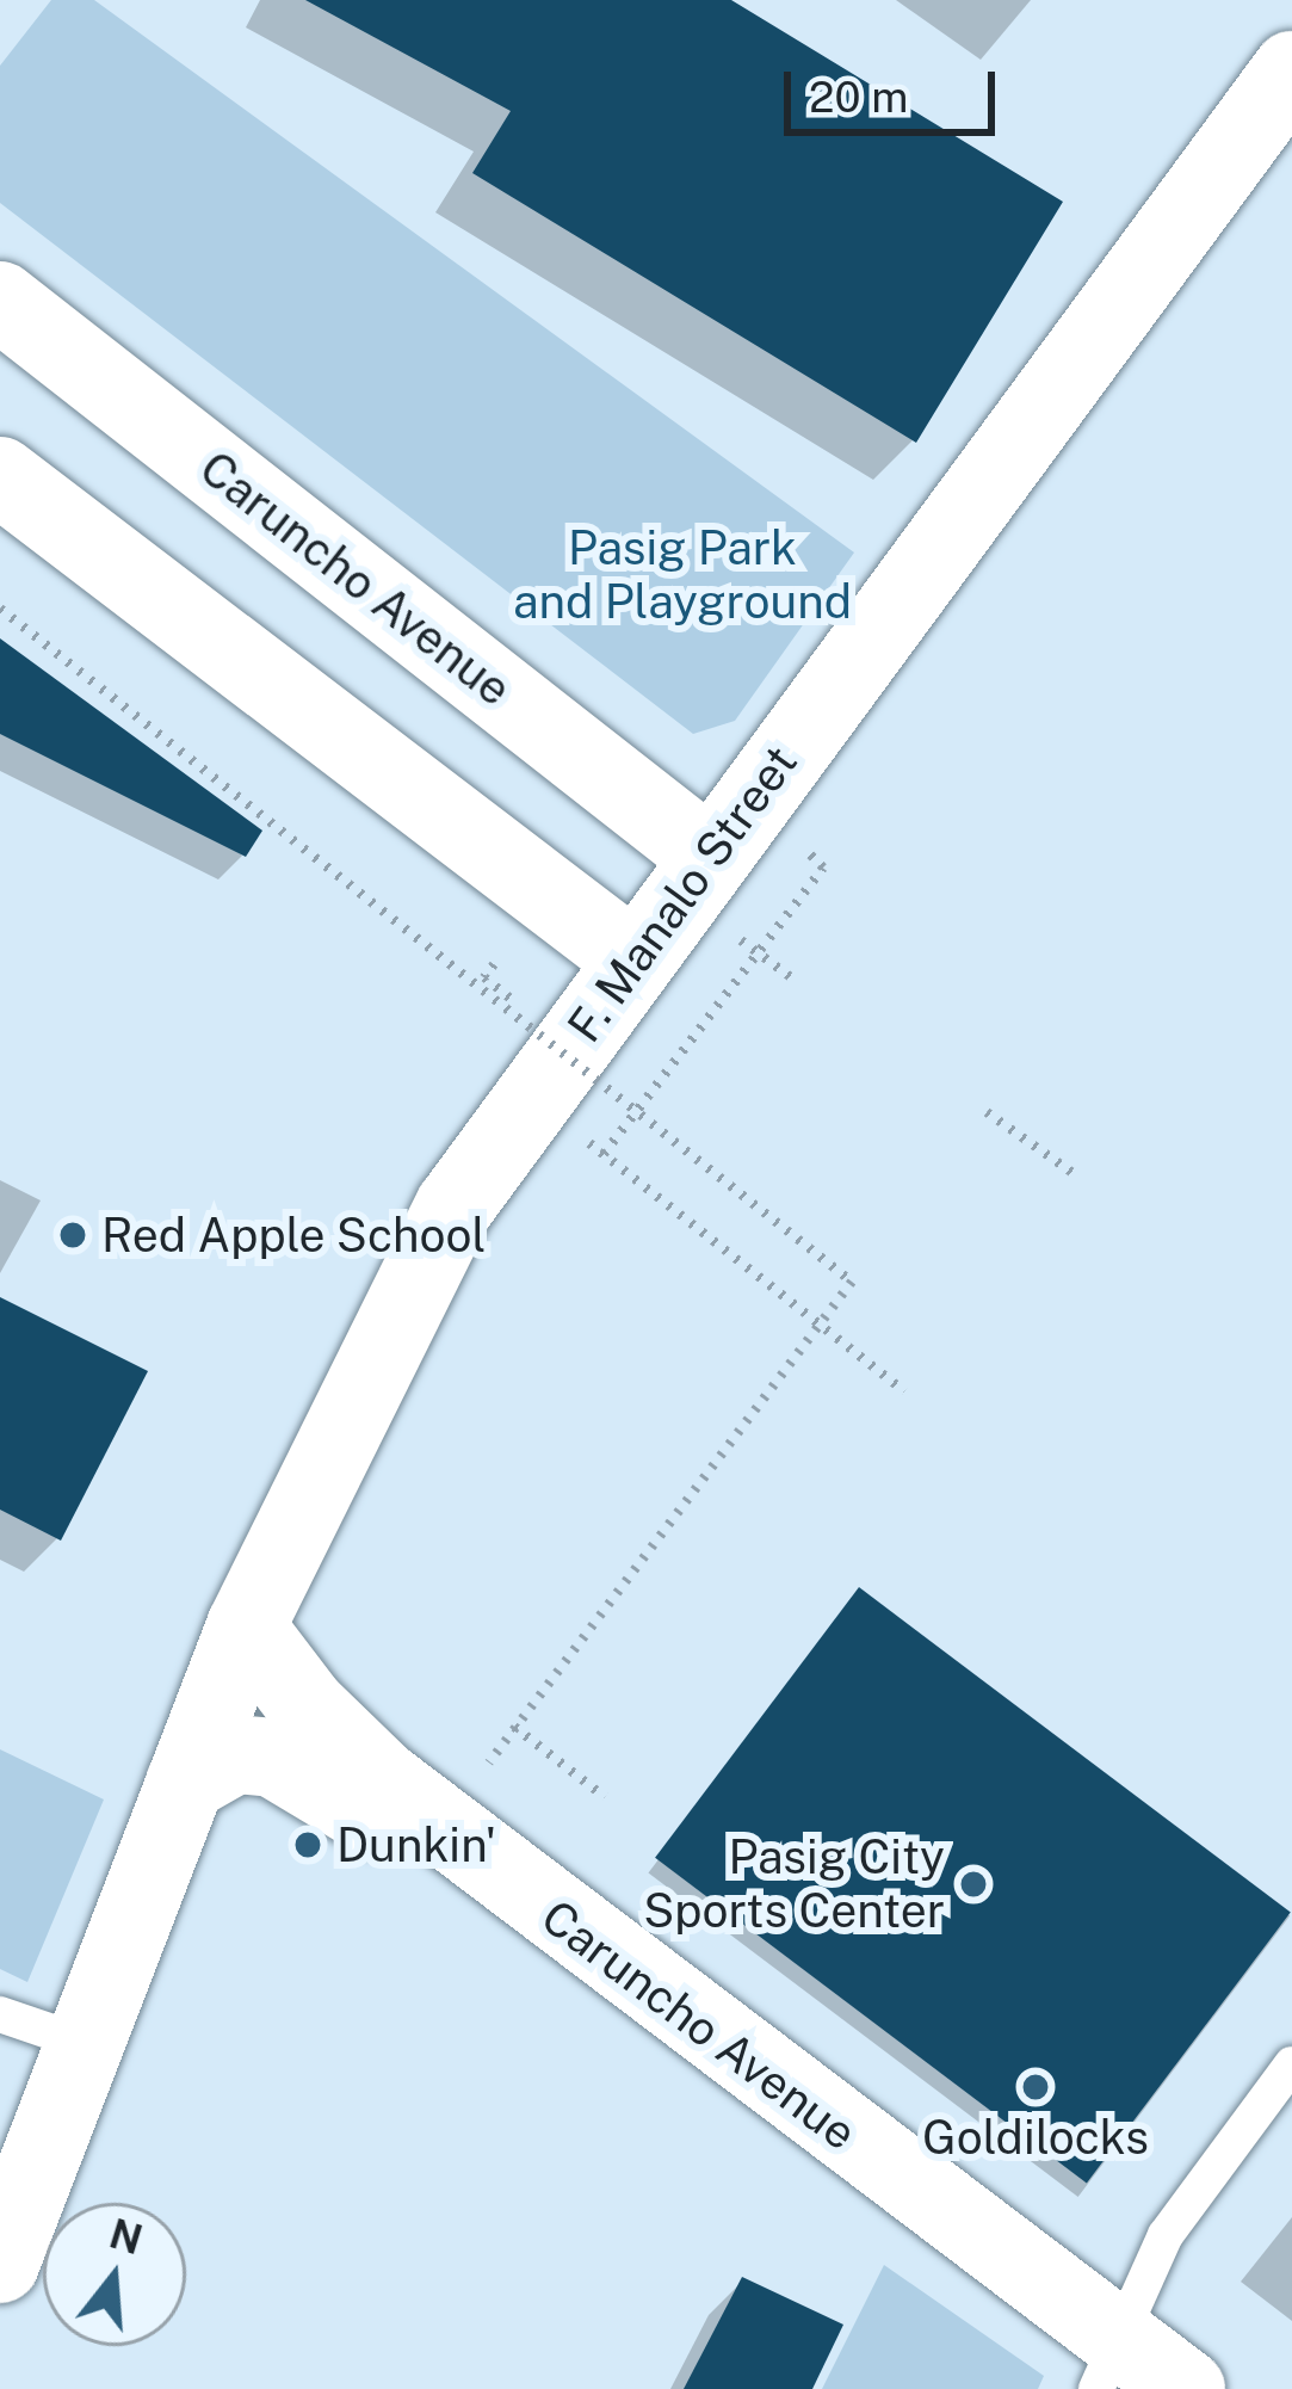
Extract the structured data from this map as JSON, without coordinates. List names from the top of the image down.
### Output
{
  "streets": {
    "main road": ["Caruncho Avenue", "F. Manalo Street"]
  },
  "crossings": [
    ["Caruncho Avenue", "F. Manalo Street"]
  ],
  "parks": ["Pasig Park and Playground"],
  "places": [
    "Red Apple School",
    "Dunkin'",
    "Pasig City Sports Center",
    "Goldilocks"
  ],
  "scale_bar": "20 m",
  "north": "top"
}
